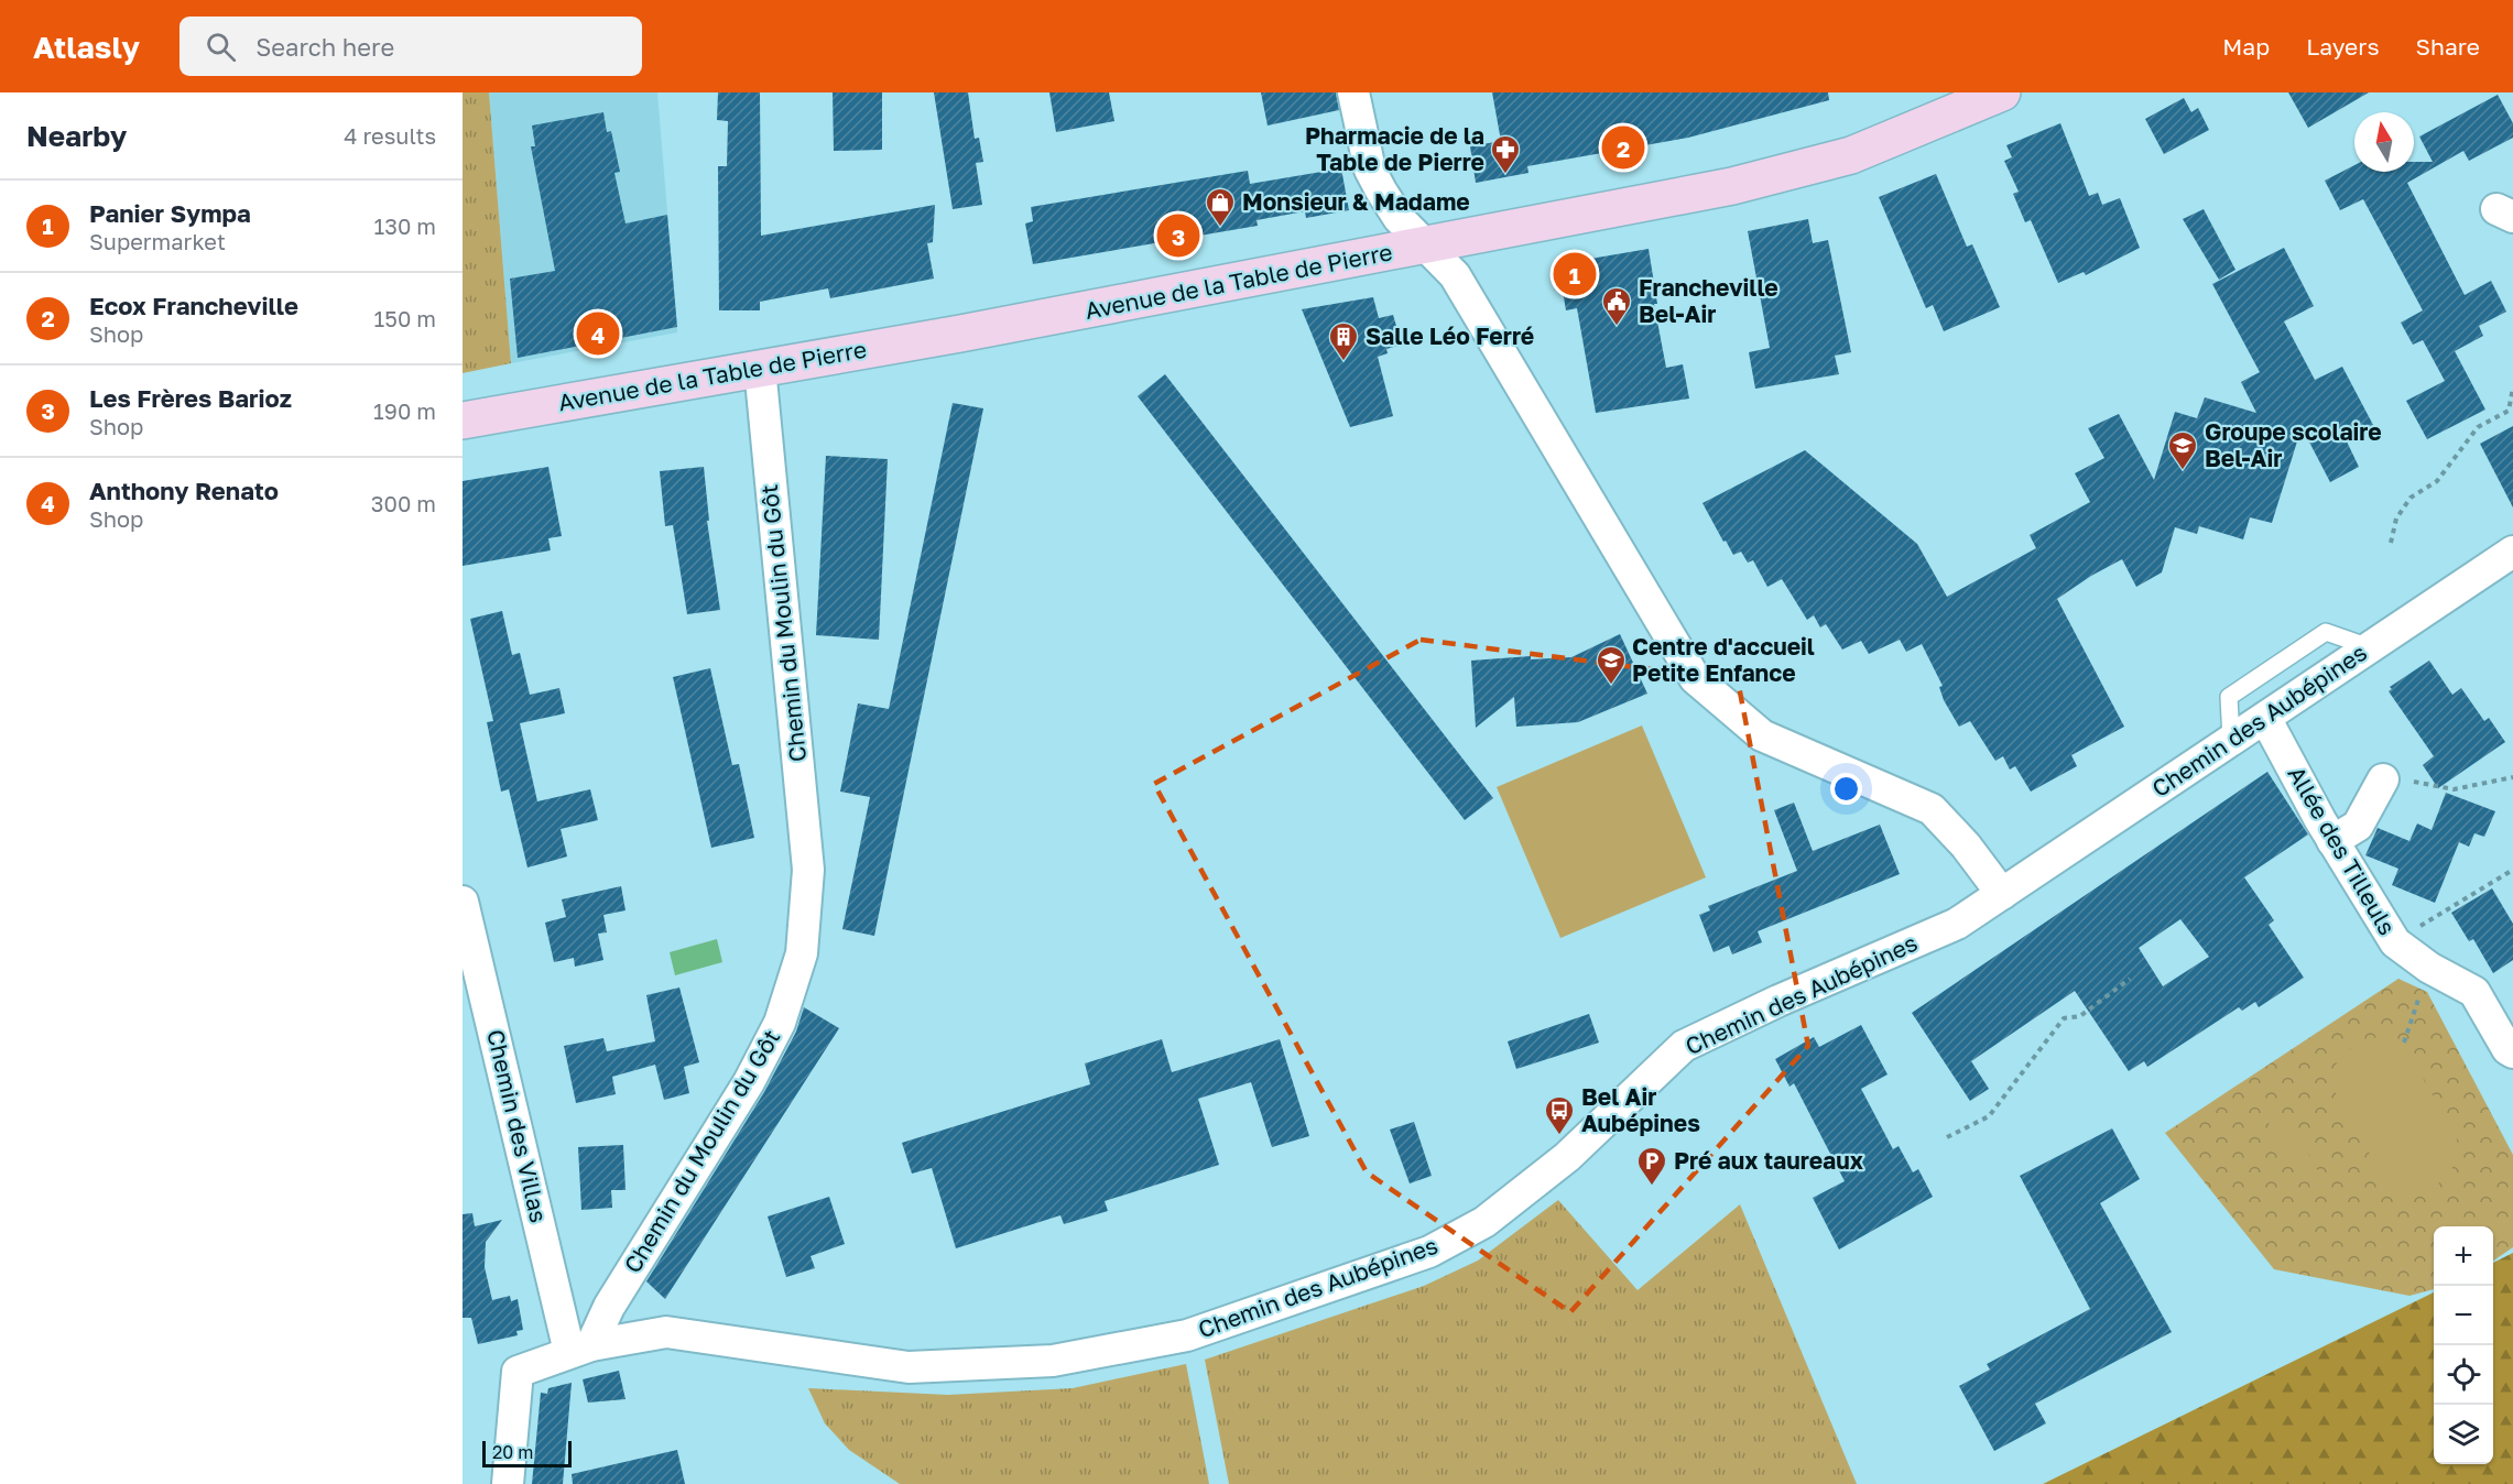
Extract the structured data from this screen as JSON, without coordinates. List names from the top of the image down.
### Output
{
  "streets": {
    "main road": ["Avenue de la Table de Pierre"],
    "street": [
      "Chemin du Moulin du Gôt",
      "Chemin des Aubépines",
      "Allée des Tilleuls",
      "Chemin des Villas"
    ]
  },
  "crossings": [
    ["Avenue de la Table de Pierre", "Chemin du Moulin du Gôt"],
    ["Chemin du Moulin du Gôt", "Chemin des Aubépines"],
    ["Chemin du Moulin du Gôt", "Chemin des Villas"],
    ["Chemin des Aubépines", "Allée des Tilleuls"],
    ["Chemin des Aubépines", "Chemin des Villas"]
  ],
  "places": {
    "pharmacy": ["Pharmacie de la Table de Pierre"],
    "shop": ["Monsieur & Madame"],
    "public building": ["Francheville Bel-Air"],
    "building": ["Salle Léo Ferré"],
    "school or university": ["Groupe scolaire Bel-Air", "Centre d'accueil Petite Enfance"],
    "bus stop": ["Bel Air Aubépines"],
    "parking": ["Pré aux taureaux"]
  },
  "scale_bar": "20 m",
  "north": "top",
  "page": {
    "header": "Atlasly",
    "search": "Search here",
    "nav": ["Map", "Layers", "Share"],
    "heading": ["Nearby", "4 results"],
    "pins": [
      "2",
      "3",
      "1",
      "4"
    ],
    "list": [
      {
        "mark": "1",
        "name": "Panier Sympa",
        "note": "Supermarket",
        "value": "130 m"
      },
      {
        "mark": "2",
        "name": "Ecox Francheville",
        "note": "Shop",
        "value": "150 m"
      },
      {
        "mark": "3",
        "name": "Les Frères Barioz",
        "note": "Shop",
        "value": "190 m"
      },
      {
        "mark": "4",
        "name": "Anthony Renato",
        "note": "Shop",
        "value": "300 m"
      }
    ],
    "map_buttons": ["+", "−"],
    "scale": "20 m"
  }
}
